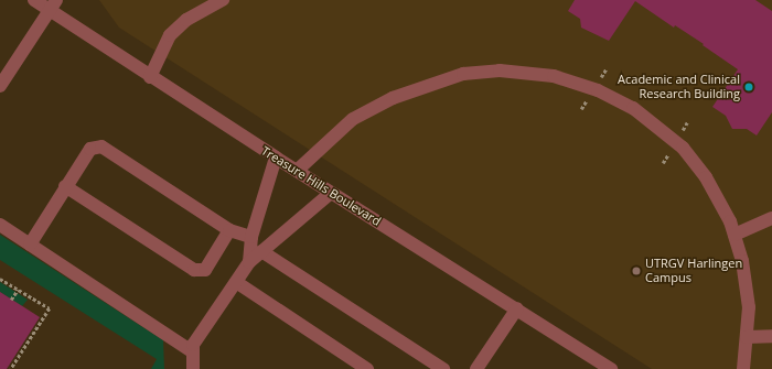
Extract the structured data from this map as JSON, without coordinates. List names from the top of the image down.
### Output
{
  "streets": {
    "street": ["Treasure Hills Boulevard"]
  },
  "places": ["Academic and Clinical Research Building", "UTRGV Harlingen Campus"]
}
